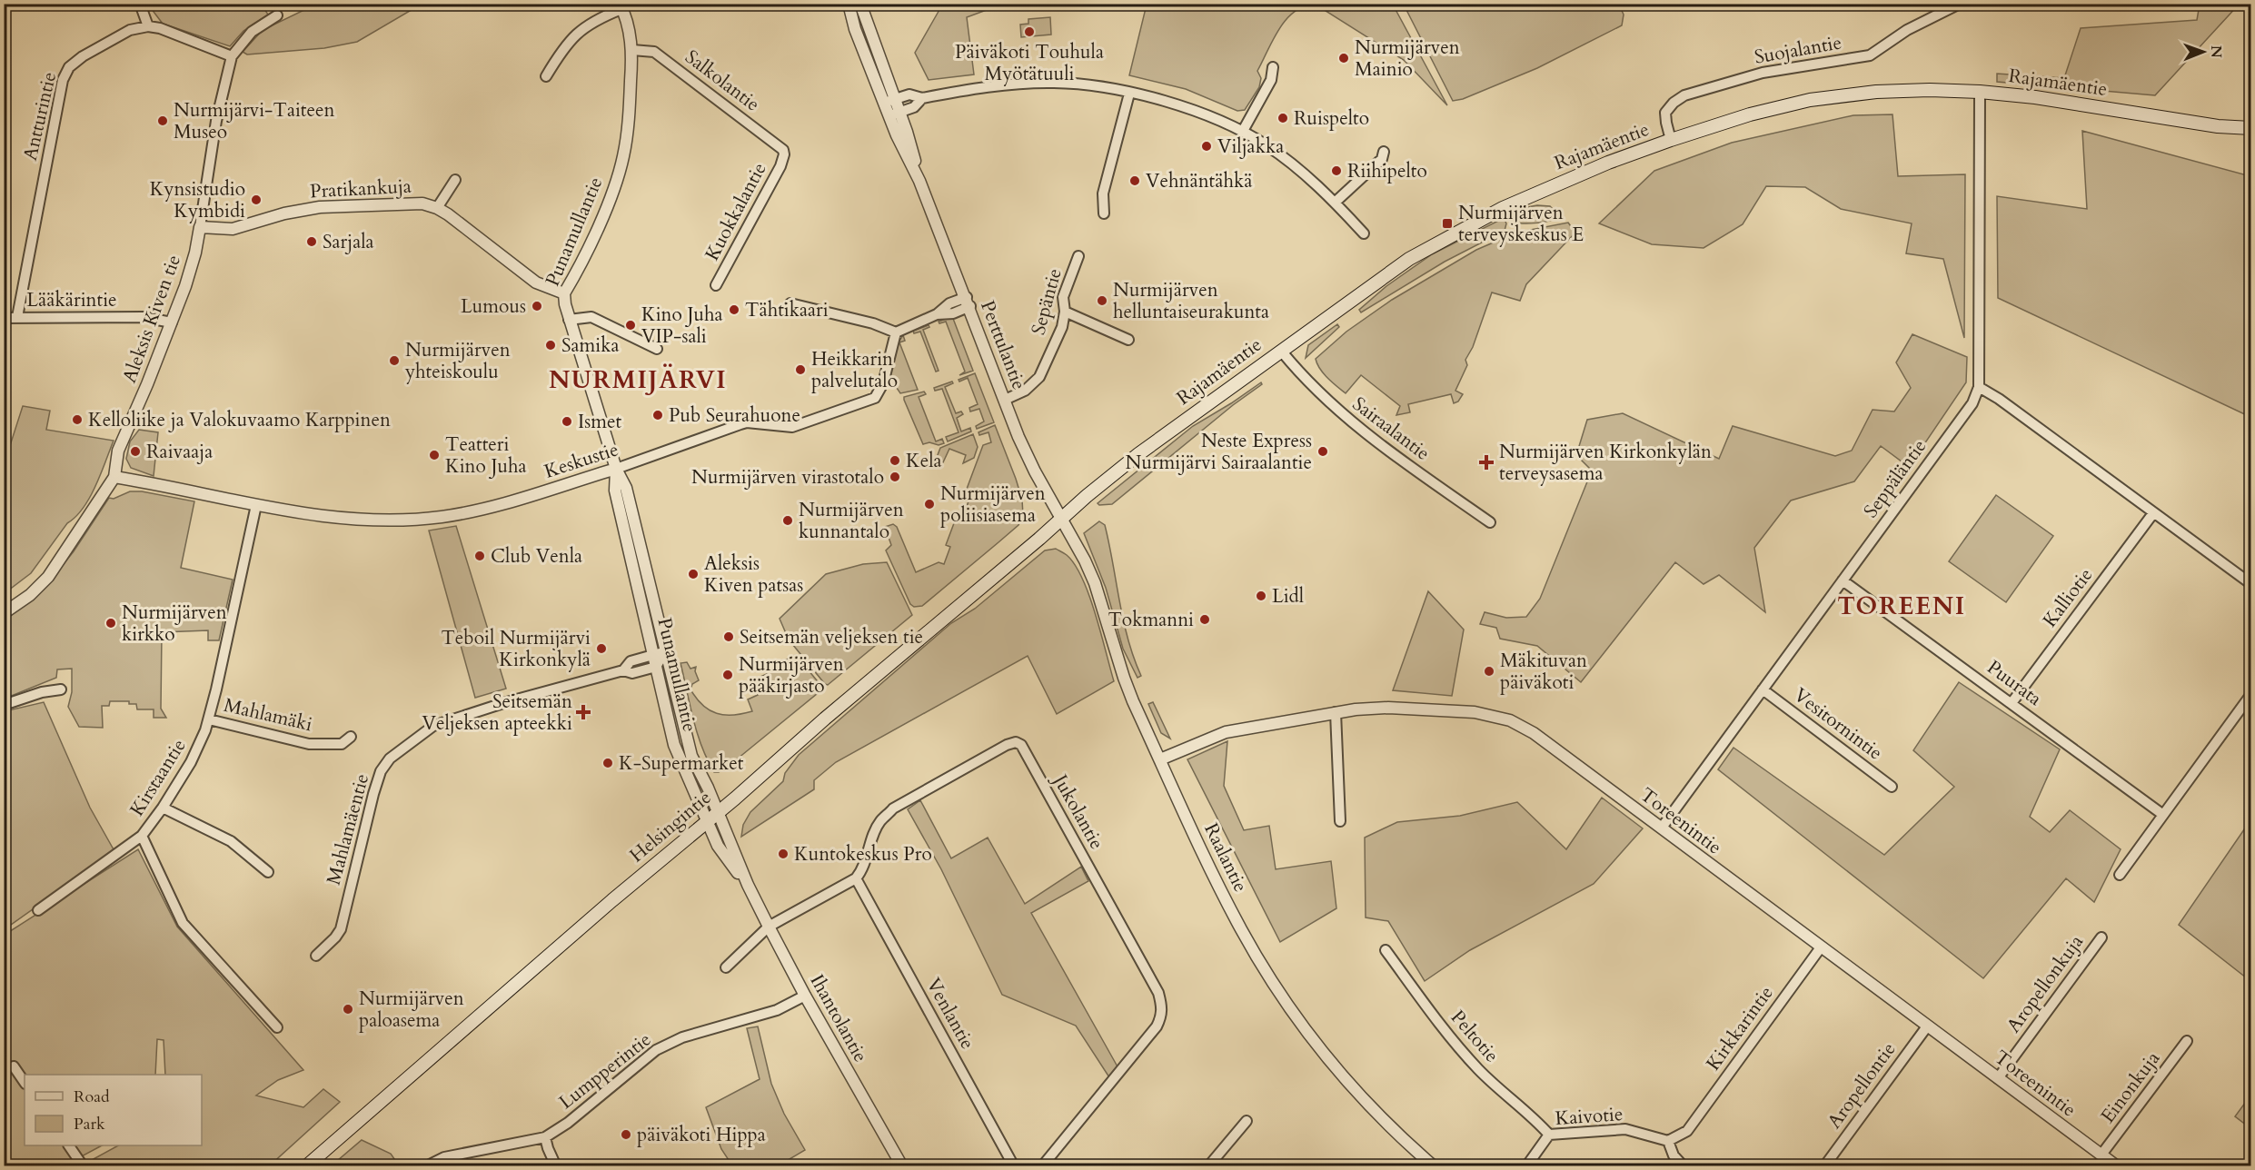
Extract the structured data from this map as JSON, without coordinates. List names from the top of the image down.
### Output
{
  "streets": {
    "main road": ["Rajamäentie", "Helsingintie"],
    "street": [
      "Suojalantie",
      "Salkolantie",
      "Antturintie",
      "Pratikankuja",
      "Kuokkalantie",
      "Punamullantie",
      "Lääkärintie",
      "Sepäntie",
      "Aleksis Kiven tie",
      "Perttulantie",
      "Sairaalantie",
      "Keskustie",
      "Seppäläntie",
      "Kalliotie",
      "Puurata",
      "Mahlamäki",
      "Vesitornintie",
      "Kirstaantie",
      "Jukolantie",
      "Toreenintie",
      "Mahlamäentie",
      "Raalantie",
      "Aropellonkuja",
      "Venlantie",
      "Ihantolantie",
      "Kirkkarintie",
      "Peltotie",
      "Lumpperintie",
      "Aropellontie",
      "Einonkuja",
      "Kaivotie"
    ]
  },
  "crossings": [
    ["Suojalantie", "Rajamäentie"],
    ["Salkolantie", "Kuokkalantie"],
    ["Salkolantie", "Punamullantie"],
    ["Rajamäentie", "Perttulantie"],
    ["Rajamäentie", "Sairaalantie"],
    ["Rajamäentie", "Seppäläntie"],
    ["Rajamäentie", "Helsingintie"],
    ["Rajamäentie", "Raalantie"],
    ["Antturintie", "Lääkärintie"],
    ["Pratikankuja", "Punamullantie"],
    ["Pratikankuja", "Aleksis Kiven tie"],
    ["Punamullantie", "Keskustie"],
    ["Punamullantie", "Helsingintie"],
    ["Punamullantie", "Mahlamäentie"],
    ["Punamullantie", "Ihantolantie"],
    ["Lääkärintie", "Aleksis Kiven tie"],
    ["Sepäntie", "Perttulantie"],
    ["Aleksis Kiven tie", "Keskustie"],
    ["Perttulantie", "Helsingintie"],
    ["Perttulantie", "Raalantie"],
    ["Keskustie", "Kirstaantie"],
    ["Seppäläntie", "Puurata"],
    ["Seppäläntie", "Vesitornintie"],
    ["Seppäläntie", "Toreenintie"],
    ["Kalliotie", "Puurata"],
    ["Mahlamäki", "Kirstaantie"],
    ["Jukolantie", "Venlantie"],
    ["Toreenintie", "Raalantie"],
    ["Toreenintie", "Aropellonkuja"],
    ["Toreenintie", "Kirkkarintie"],
    ["Toreenintie", "Aropellontie"],
    ["Toreenintie", "Einonkuja"],
    ["Helsingintie", "Raalantie"],
    ["Helsingintie", "Ihantolantie"],
    ["Ihantolantie", "Lumpperintie"],
    ["Kirkkarintie", "Kaivotie"],
    ["Peltotie", "Kaivotie"]
  ],
  "districts": ["NURMIJÄRVI", "TOREENI"],
  "places": {
    "other": [
      "Päiväkoti Touhula Myötätuuli",
      "Nurmijärven Mainio",
      "Ruispelto",
      "Nurmijärvi-Taiteen Museo",
      "Viljakka",
      "Riihipelto",
      "Vehnäntähkä",
      "Kynsistudio Kymbidi",
      "Sarjala",
      "Nurmijärven helluntaiseurakunta",
      "Lumous",
      "Tähtikaari",
      "Kino Juha VIP-sali",
      "Samika",
      "Nurmijärven yhteiskoulu",
      "Heikkarin palvelutalo",
      "Pub Seurahuone",
      "Kelloliike ja Valokuvaamo Karppinen",
      "Ismet",
      "Raivaaja",
      "Neste Express Nurmijärvi Sairaalantie",
      "Teatteri Kino Juha",
      "Kela",
      "Nurmijärven virastotalo",
      "Nurmijärven poliisiasema",
      "Nurmijärven kunnantalo",
      "Club Venla",
      "Aleksis Kiven patsas",
      "Lidl",
      "Tokmanni",
      "Nurmijärven kirkko",
      "Seitsemän veljeksen tie",
      "Teboil Nurmijärvi Kirkonkylä",
      "Mäkituvan päiväkoti",
      "Nurmijärven pääkirjasto",
      "K-Supermarket",
      "Kuntokeskus Pro",
      "Nurmijärven paloasema",
      "päiväkoti Hippa"
    ],
    "transit": ["Nurmijärven terveyskeskus E"],
    "health": ["Nurmijärven Kirkonkylän terveysasema", "Seitsemän Veljeksen apteekki"]
  },
  "legend": ["Road", "Park"],
  "north": "right"
}
